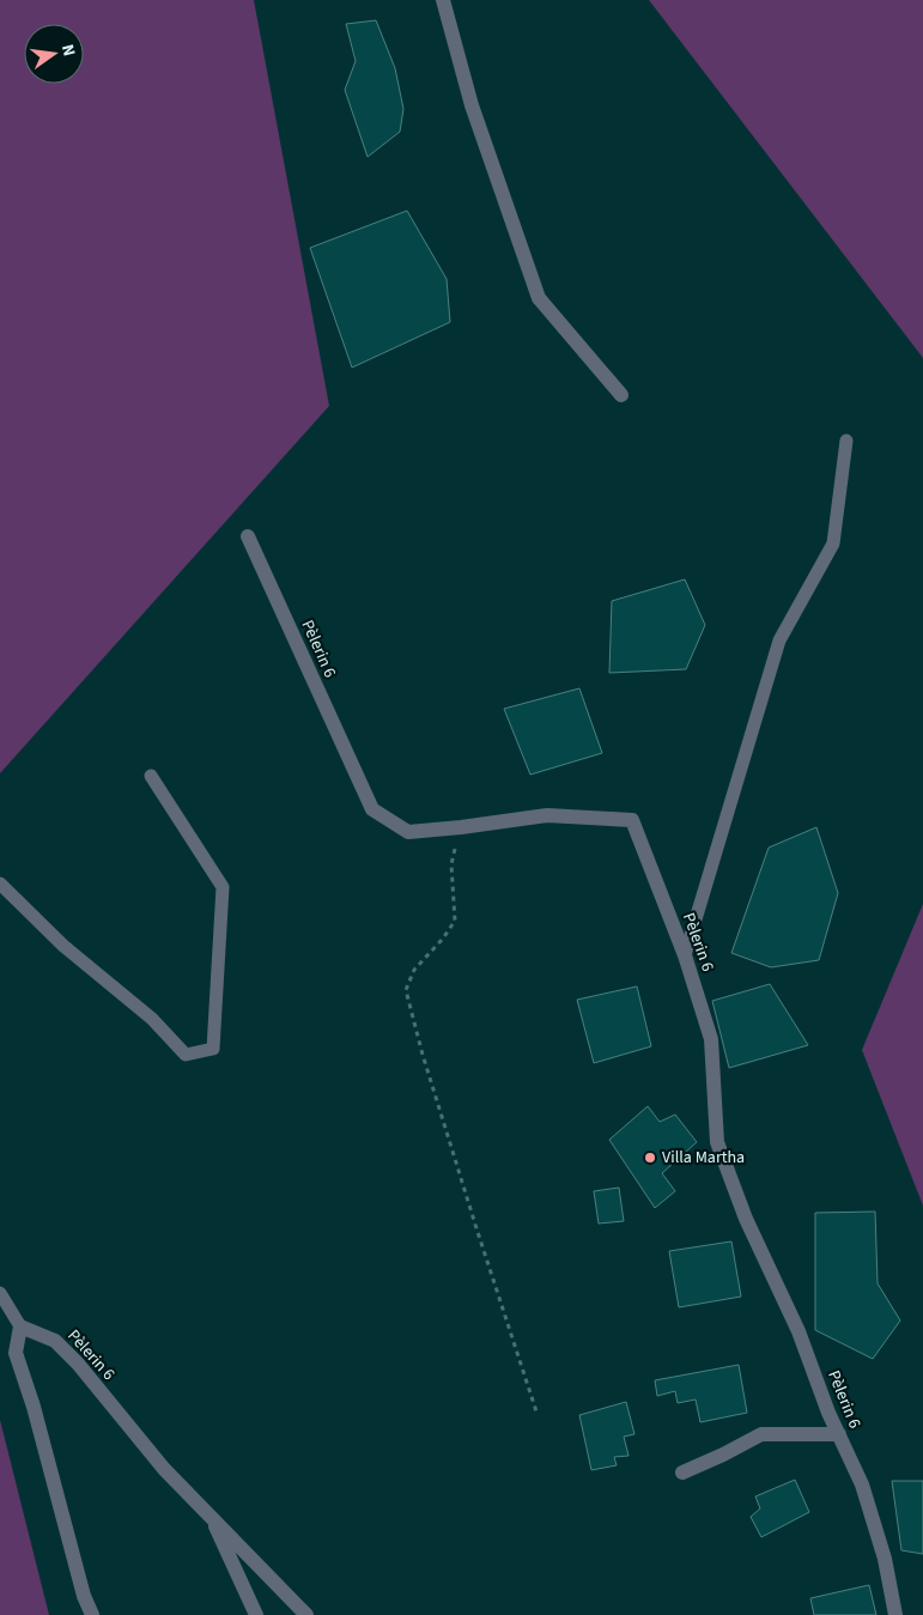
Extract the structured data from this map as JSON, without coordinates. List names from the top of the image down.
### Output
{
  "streets": {
    "street": ["Pèlerin 6"]
  },
  "places": ["Villa Martha"],
  "north": "right"
}
